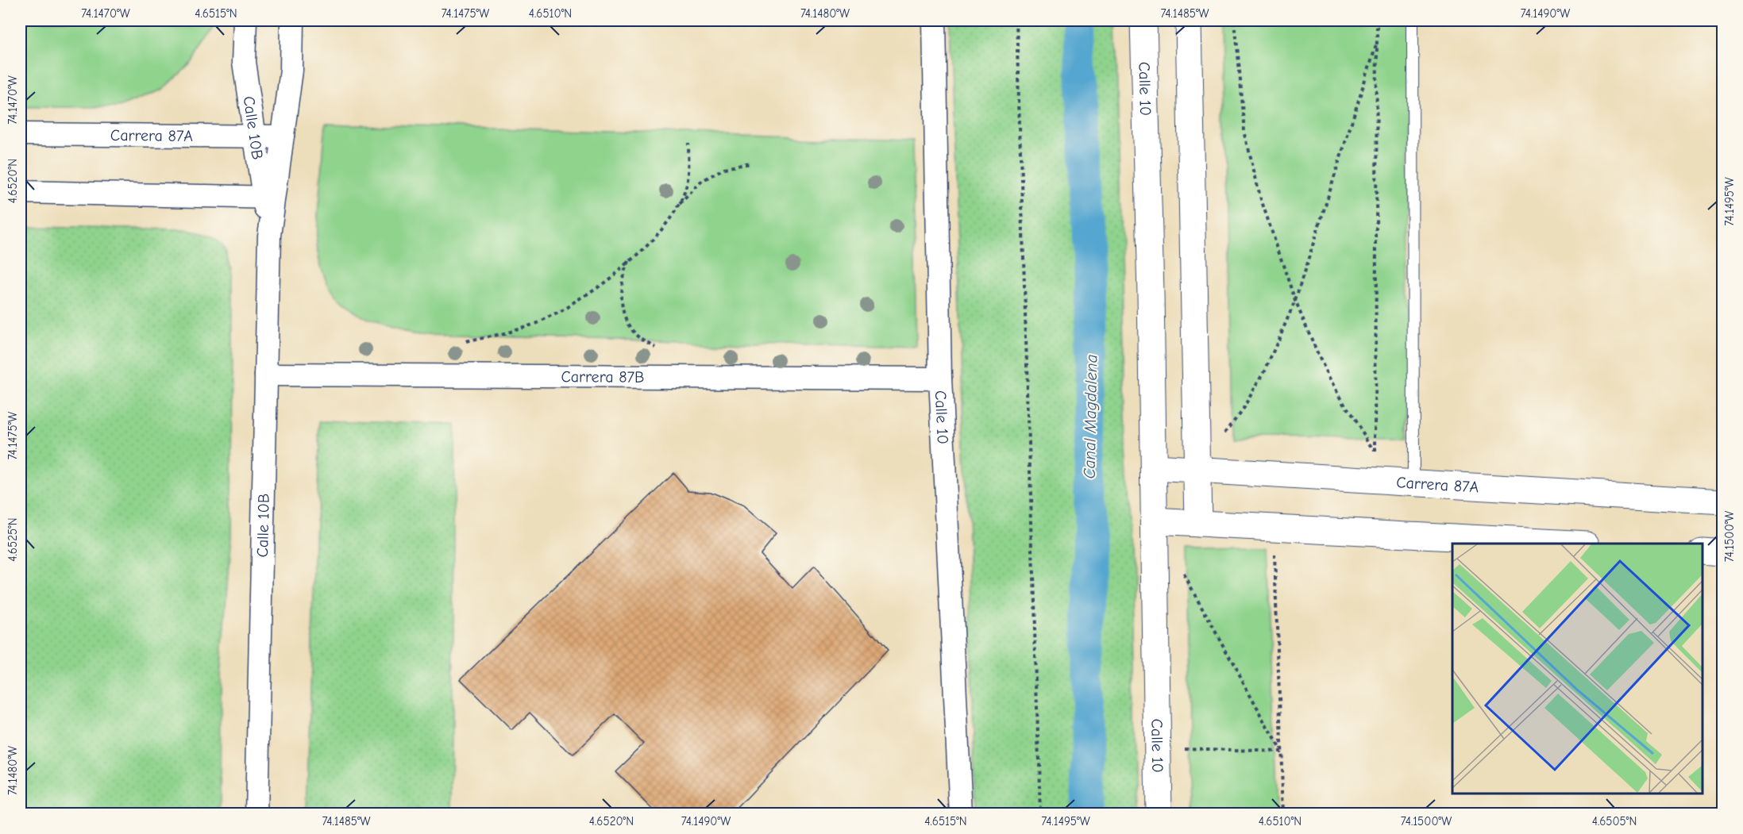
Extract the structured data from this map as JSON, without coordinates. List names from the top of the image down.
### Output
{
  "streets": {
    "street": [
      "Calle 10",
      "Calle 10B",
      "Carrera 87A",
      "Carrera 87B"
    ]
  },
  "crossings": [
    ["Calle 10", "Carrera 87A"],
    ["Calle 10", "Carrera 87B"],
    ["Calle 10B", "Carrera 87A"],
    ["Calle 10B", "Carrera 87B"]
  ],
  "water": ["Canal Magdalena"],
  "coordinates": [
    "74.1470°W",
    "4.6515°N",
    "74.1475°W",
    "4.6510°N",
    "74.1480°W",
    "74.1485°W",
    "74.1490°W",
    "4.6520°N",
    "74.1495°W",
    "74.1500°W",
    "4.6525°N",
    "4.6505°N"
  ]
}
